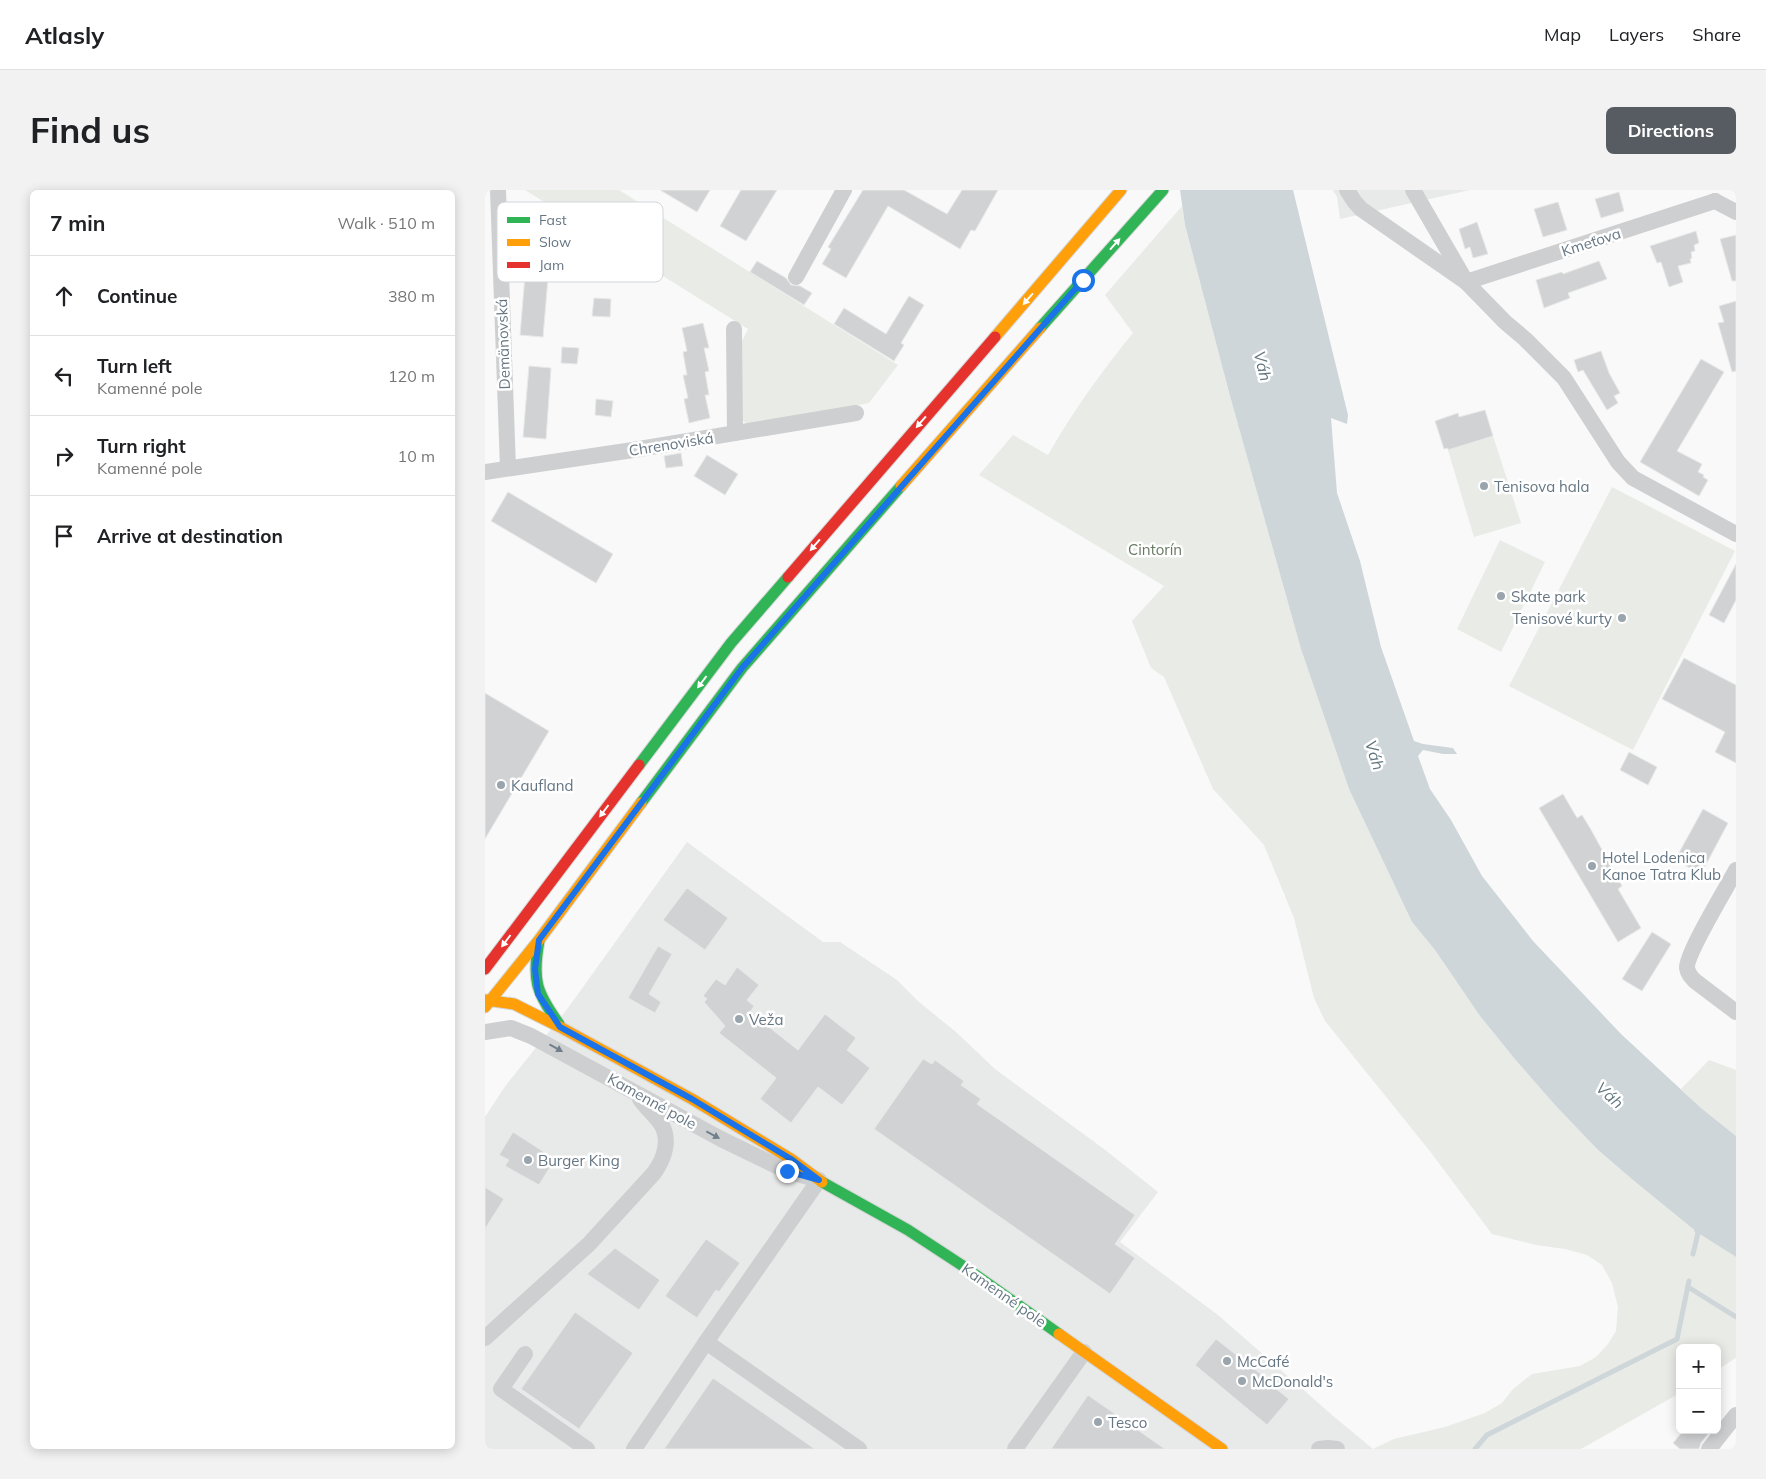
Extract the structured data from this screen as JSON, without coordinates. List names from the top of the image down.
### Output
{
  "streets": {
    "main road": ["Kamenné pole"],
    "street": ["Kmeťova", "Demänovská", "Chrenoviská"]
  },
  "crossings": [
    ["Demänovská", "Chrenoviská"]
  ],
  "water": ["Váh"],
  "parks": ["Cintorín"],
  "places": [
    "Tenisova hala",
    "Skate park",
    "Tenisové kurty",
    "Kaufland",
    "Hotel Lodenica Kanoe Tatra Klub",
    "Veža",
    "Burger King",
    "McCafé",
    "McDonald's",
    "Tesco"
  ],
  "legend": ["Fast", "Slow", "Jam"],
  "page": {
    "header": "Atlasly",
    "nav": ["Map", "Layers", "Share"],
    "buttons": "Directions",
    "title": "Find us",
    "heading": ["7 min", "Walk · 510 m"],
    "list": [
      ["Continue", "380 m"],
      ["Turn left", "Kamenné pole", "120 m"],
      ["Turn right", "Kamenné pole", "10 m"],
      "Arrive at destination"
    ],
    "map_buttons": ["+", "−"]
  }
}
